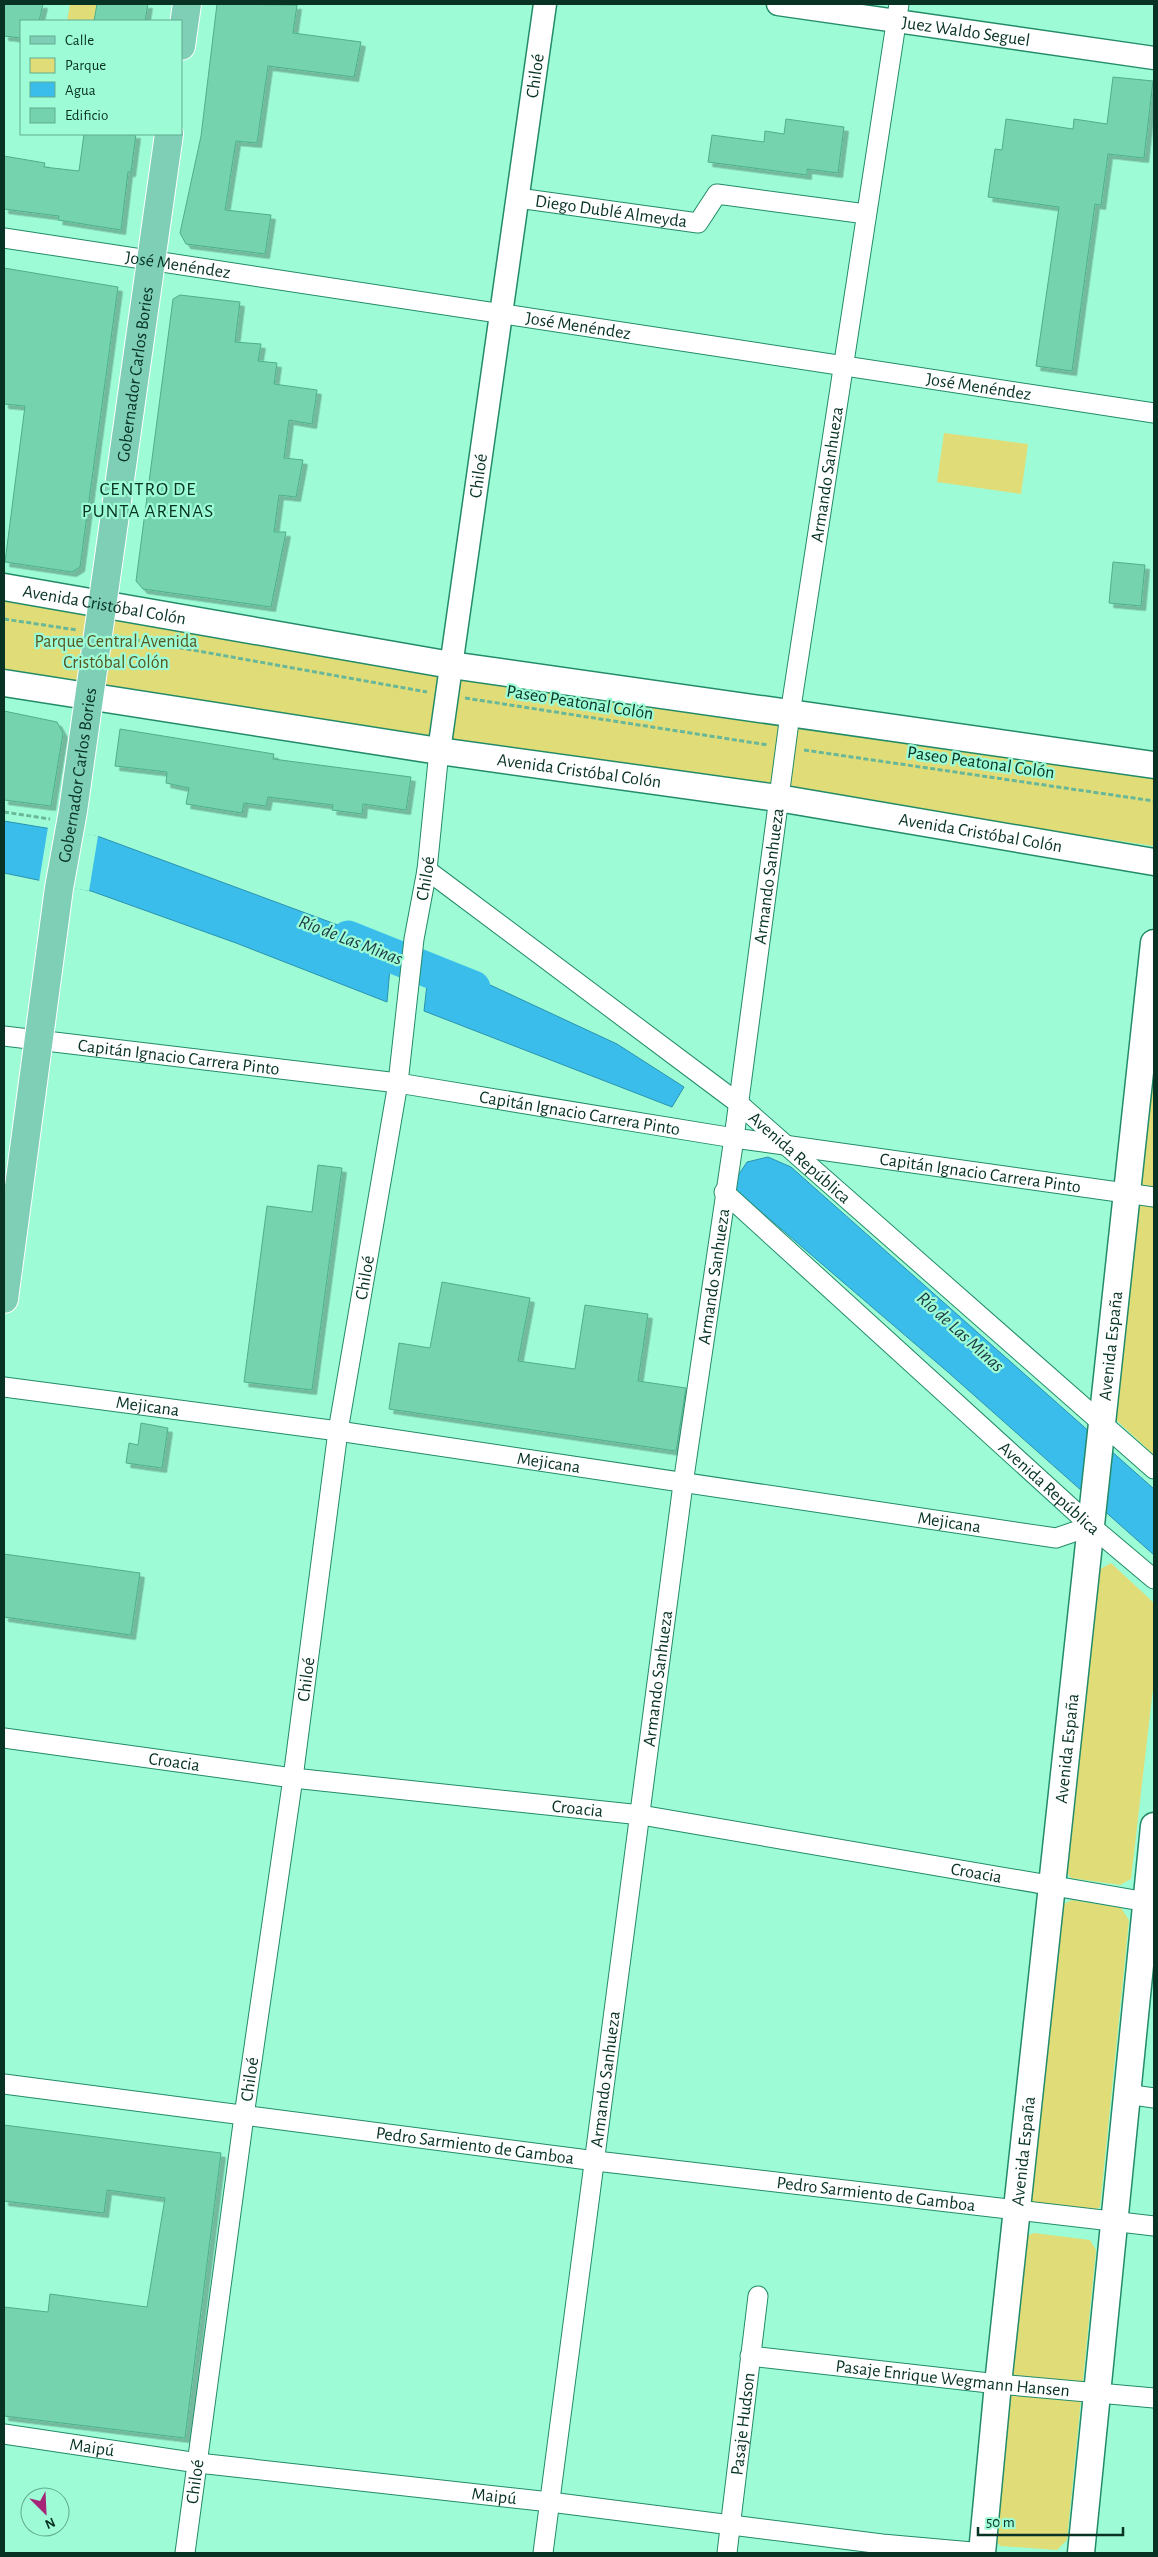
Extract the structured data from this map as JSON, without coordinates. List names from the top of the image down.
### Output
{
  "streets": {
    "main road": ["Gobernador Carlos Bories", "Avenida Cristóbal Colón", "Avenida España"],
    "street": [
      "Juez Waldo Seguel",
      "Chiloé",
      "Diego Dublé Almeyda",
      "José Menéndez",
      "Armando Sanhueza",
      "Capitán Ignacio Carrera Pinto",
      "Avenida República",
      "Mejicana",
      "Croacia",
      "Pedro Sarmiento de Gamboa",
      "Pasaje Enrique Wegmann Hansen",
      "Pasaje Hudson",
      "Maipú"
    ],
    "path": ["Paseo Peatonal Colón"]
  },
  "crossings": [
    ["Juez Waldo Seguel", "Armando Sanhueza"],
    ["Chiloé", "Diego Dublé Almeyda"],
    ["Chiloé", "José Menéndez"],
    ["Chiloé", "Avenida Cristóbal Colón"],
    ["Chiloé", "Paseo Peatonal Colón"],
    ["Chiloé", "Capitán Ignacio Carrera Pinto"],
    ["Chiloé", "Avenida República"],
    ["Chiloé", "Mejicana"],
    ["Chiloé", "Croacia"],
    ["Chiloé", "Pedro Sarmiento de Gamboa"],
    ["Chiloé", "Maipú"],
    ["Diego Dublé Almeyda", "Armando Sanhueza"],
    ["José Menéndez", "Gobernador Carlos Bories"],
    ["José Menéndez", "Armando Sanhueza"],
    ["Gobernador Carlos Bories", "Avenida Cristóbal Colón"],
    ["Gobernador Carlos Bories", "Paseo Peatonal Colón"],
    ["Gobernador Carlos Bories", "Capitán Ignacio Carrera Pinto"],
    ["Armando Sanhueza", "Avenida Cristóbal Colón"],
    ["Armando Sanhueza", "Paseo Peatonal Colón"],
    ["Armando Sanhueza", "Capitán Ignacio Carrera Pinto"],
    ["Armando Sanhueza", "Avenida República"],
    ["Armando Sanhueza", "Mejicana"],
    ["Armando Sanhueza", "Croacia"],
    ["Armando Sanhueza", "Pedro Sarmiento de Gamboa"],
    ["Armando Sanhueza", "Maipú"],
    ["Capitán Ignacio Carrera Pinto", "Avenida República"],
    ["Capitán Ignacio Carrera Pinto", "Avenida España"],
    ["Avenida República", "Avenida España"],
    ["Avenida República", "Mejicana"],
    ["Avenida España", "Mejicana"],
    ["Avenida España", "Croacia"],
    ["Avenida España", "Pedro Sarmiento de Gamboa"],
    ["Avenida España", "Pasaje Enrique Wegmann Hansen"],
    ["Avenida España", "Maipú"],
    ["Pasaje Enrique Wegmann Hansen", "Pasaje Hudson"],
    ["Pasaje Hudson", "Maipú"]
  ],
  "districts": ["CENTRO DE PUNTA ARENAS"],
  "water": ["Río de Las Minas"],
  "parks": ["Parque Central Avenida Cristóbal Colón"],
  "legend": [
    "Calle",
    "Parque",
    "Agua",
    "Edificio"
  ],
  "scale_bar": "50 m",
  "north": "bottom right"
}
